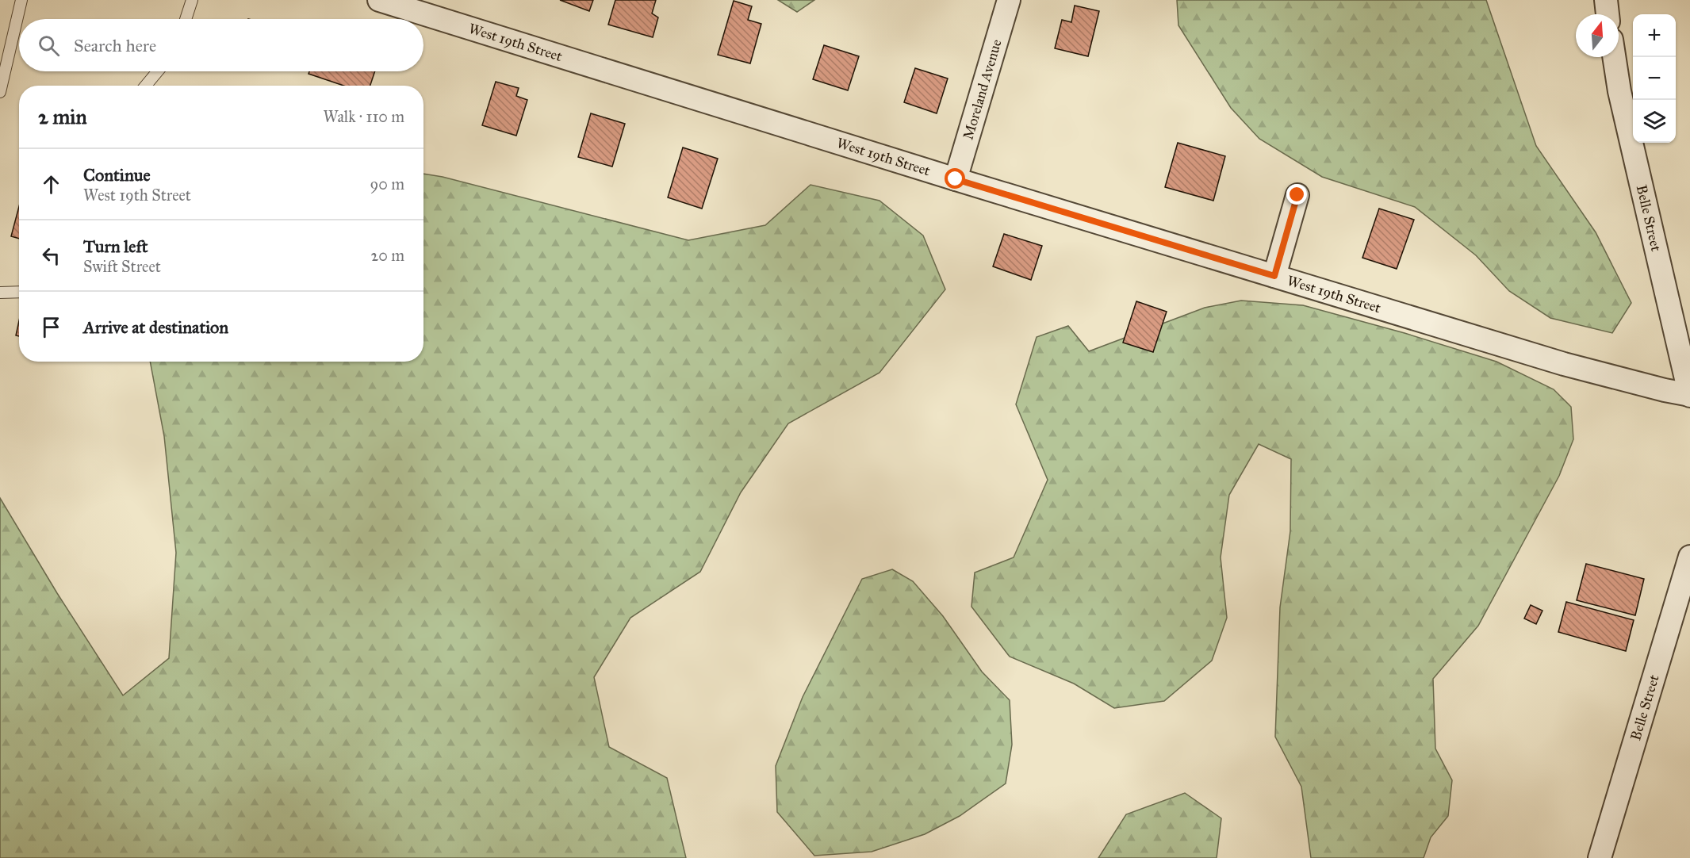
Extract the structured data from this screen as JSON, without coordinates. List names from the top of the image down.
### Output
{
  "streets": {
    "street": ["West 19th Street", "Moreland Avenue", "Belle Street"]
  },
  "crossings": [
    ["West 19th Street", "Moreland Avenue"],
    ["West 19th Street", "Belle Street"]
  ],
  "north": "top",
  "page": {
    "map_buttons": ["+", "−"],
    "search": "Search here",
    "heading": ["2 min", "Walk · 110 m"],
    "list": [
      ["Continue", "West 19th Street", "90 m"],
      ["Turn left", "Swift Street", "20 m"],
      "Arrive at destination"
    ]
  }
}
